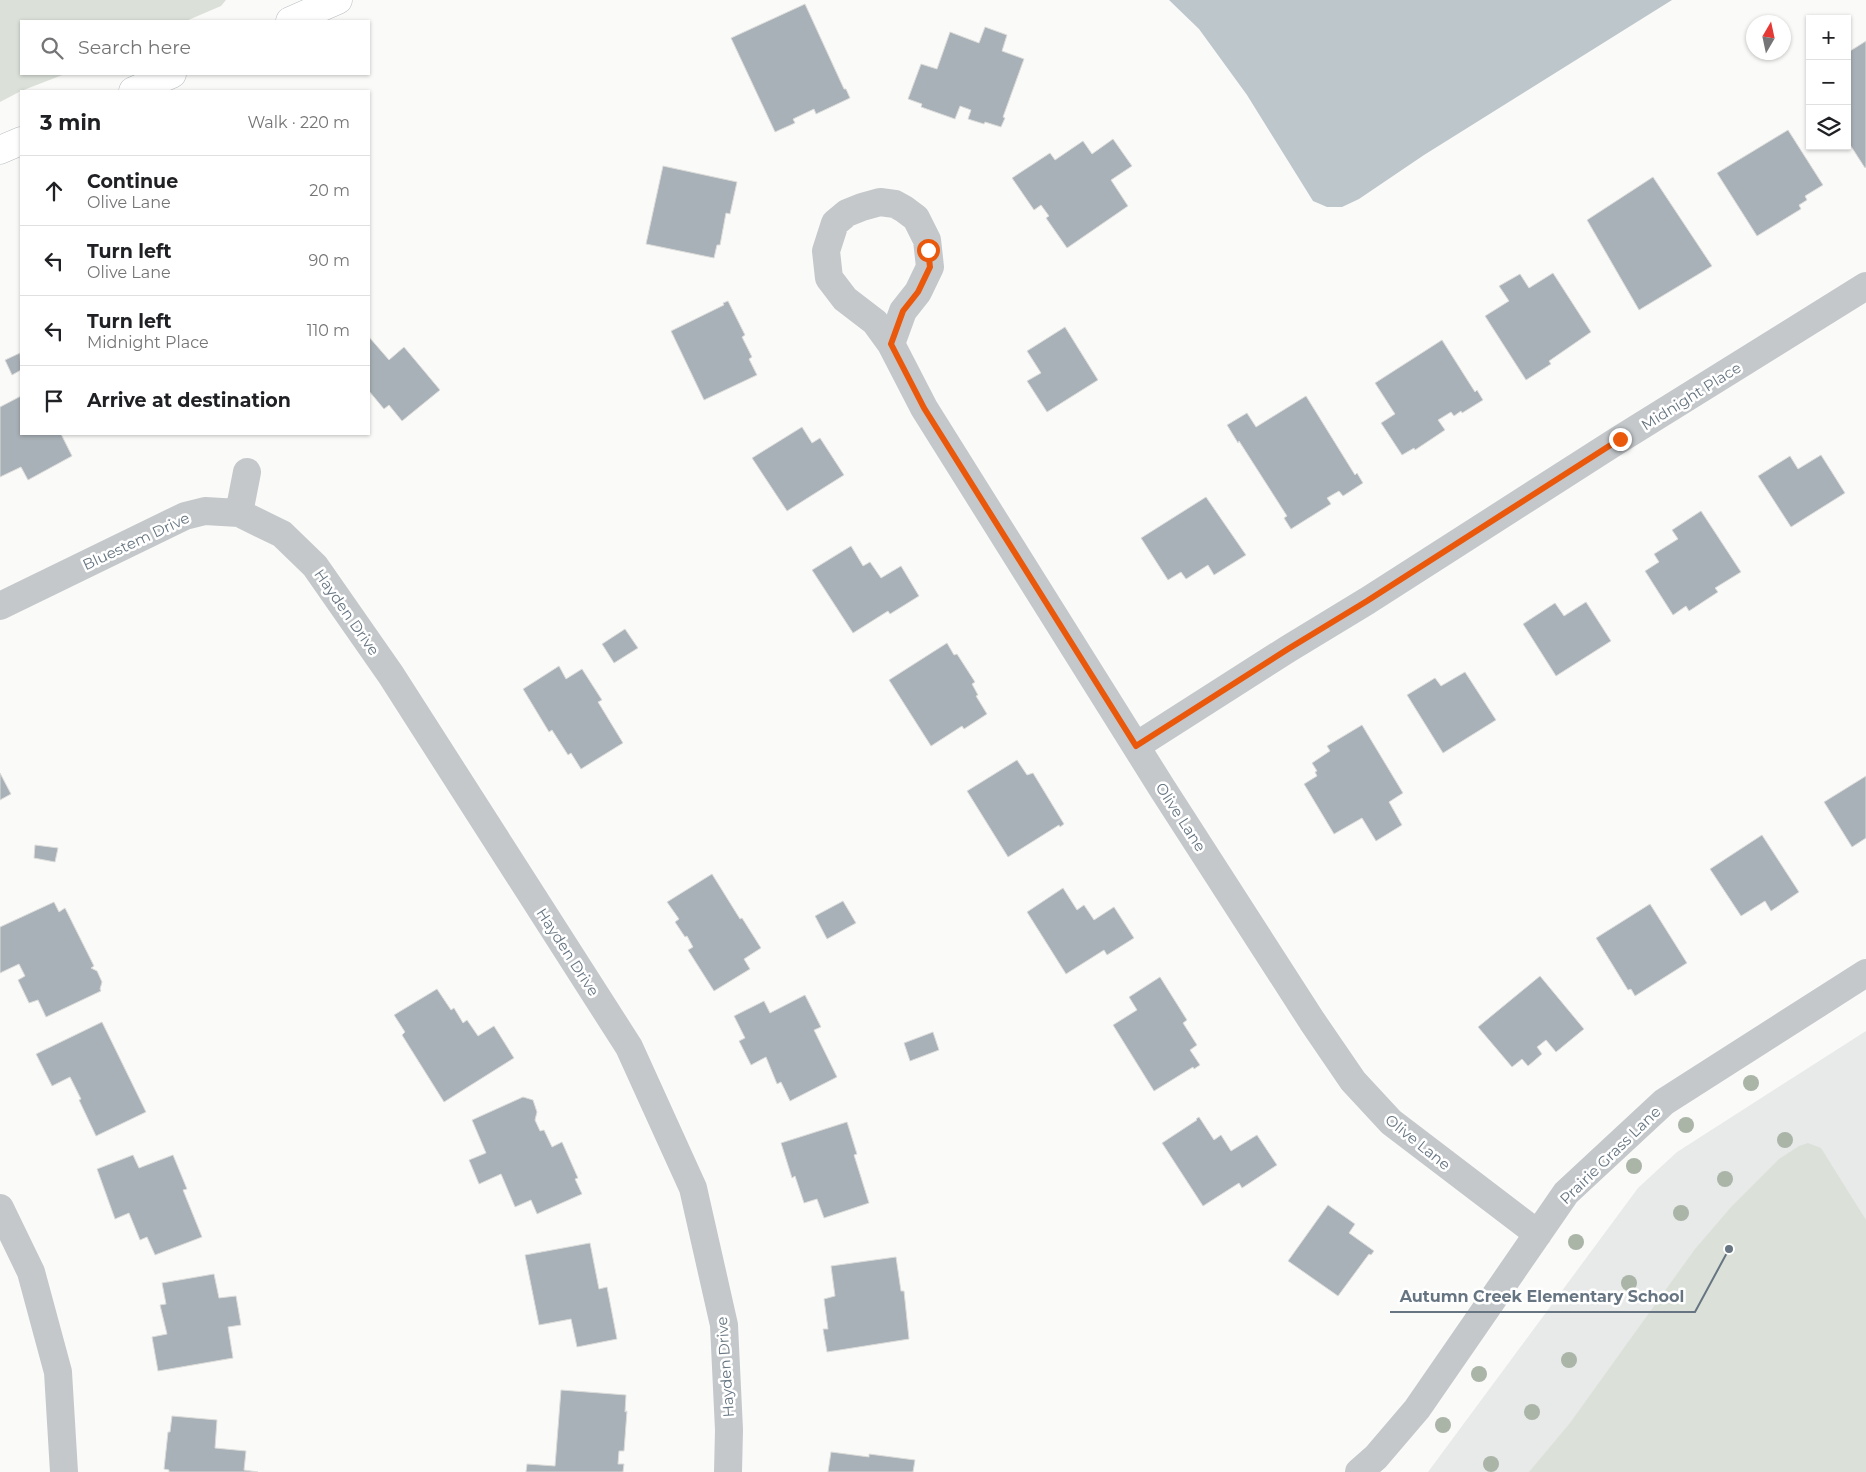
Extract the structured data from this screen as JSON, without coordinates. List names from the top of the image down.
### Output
{
  "streets": {
    "street": [
      "Midnight Place",
      "Bluestem Drive",
      "Hayden Drive",
      "Olive Lane",
      "Prairie Grass Lane"
    ]
  },
  "crossings": [
    ["Midnight Place", "Olive Lane"],
    ["Bluestem Drive", "Hayden Drive"],
    ["Olive Lane", "Prairie Grass Lane"]
  ],
  "places": ["Autumn Creek Elementary School"],
  "north": "top",
  "page": {
    "map_buttons": ["+", "−"],
    "search": "Search here",
    "heading": ["3 min", "Walk · 220 m"],
    "list": [
      ["Continue", "Olive Lane", "20 m"],
      ["Turn left", "Olive Lane", "90 m"],
      ["Turn left", "Midnight Place", "110 m"],
      "Arrive at destination"
    ]
  }
}
